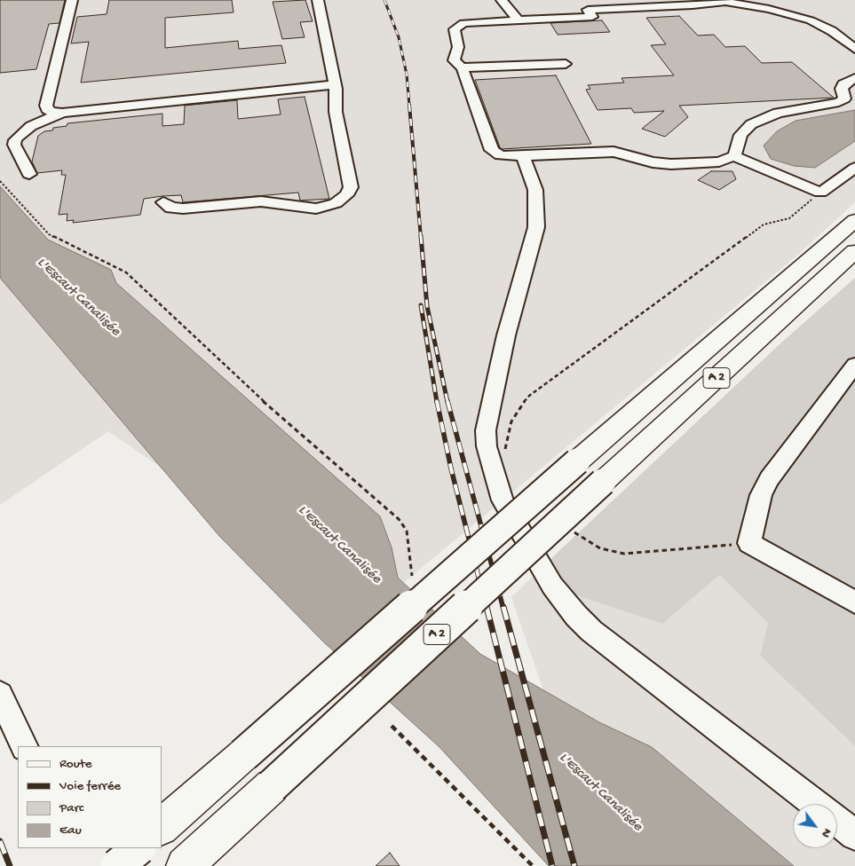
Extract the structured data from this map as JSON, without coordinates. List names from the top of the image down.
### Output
{
  "streets": {
    "highway": ["A 2"]
  },
  "water": ["L'Escaut Canalisée"],
  "legend": [
    "Route",
    "Voie ferrée",
    "Parc",
    "Eau"
  ],
  "north": "bottom right"
}
